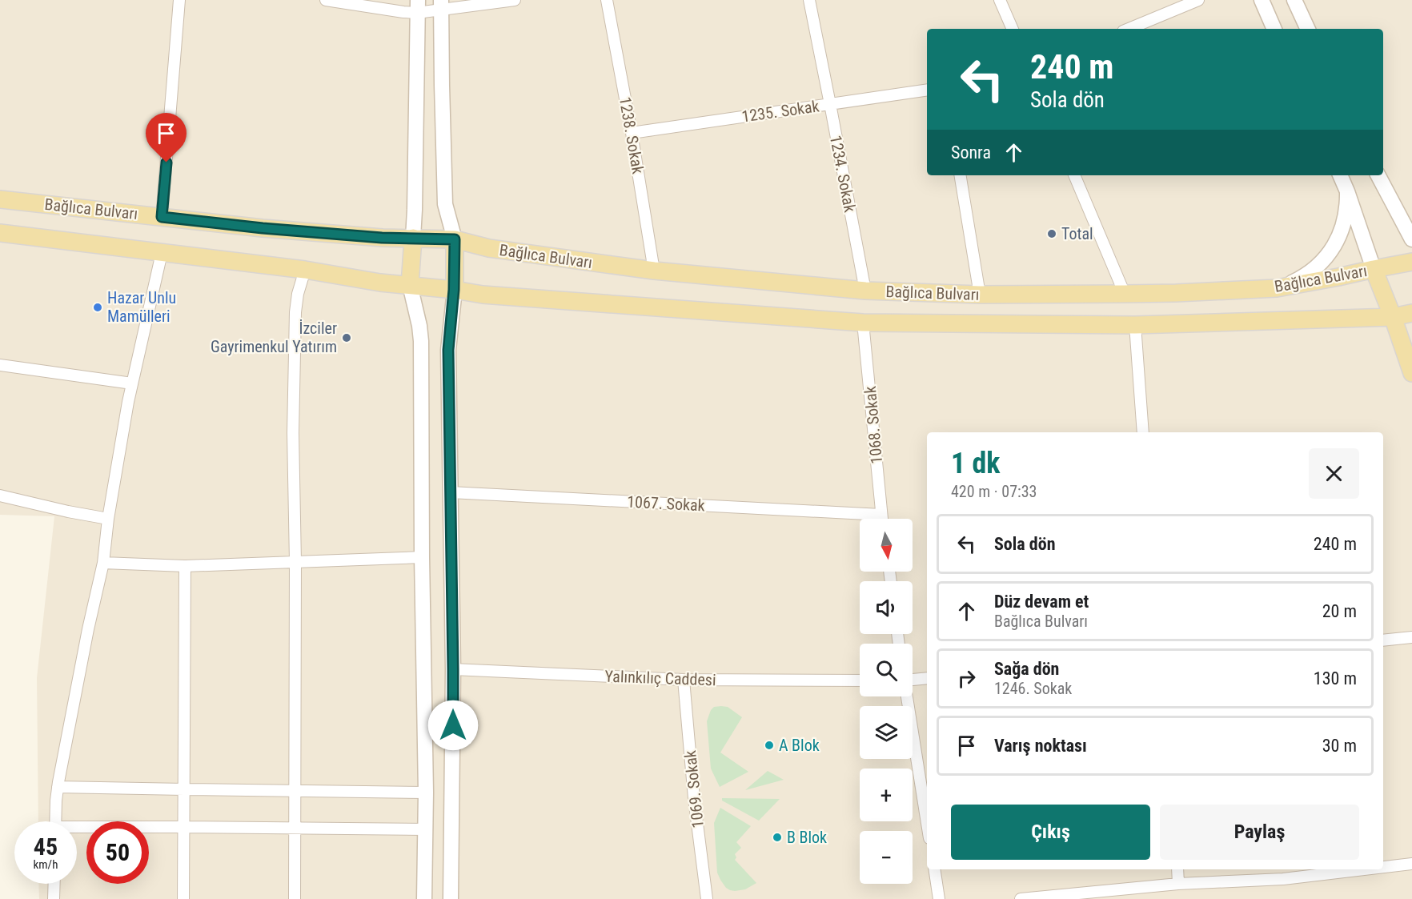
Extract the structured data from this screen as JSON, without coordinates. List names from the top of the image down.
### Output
{
  "streets": {
    "main road": ["Bağlıca Bulvarı"],
    "street": [
      "1235. Sokak",
      "1238. Sokak",
      "1234. Sokak",
      "1068. Sokak",
      "1067. Sokak",
      "Yalınkılıç Caddesi",
      "1069. Sokak"
    ]
  },
  "crossings": [
    ["1235. Sokak", "1238. Sokak"],
    ["1235. Sokak", "1234. Sokak"],
    ["1238. Sokak", "Bağlıca Bulvarı"],
    ["1234. Sokak", "Bağlıca Bulvarı"],
    ["Bağlıca Bulvarı", "1068. Sokak"],
    ["1068. Sokak", "1067. Sokak"],
    ["Yalınkılıç Caddesi", "1069. Sokak"]
  ],
  "places": [
    "Total",
    "Hazar Unlu Mamülleri",
    "İzciler Gayrimenkul Yatırım",
    "A Blok",
    "B Blok"
  ],
  "north": "bottom",
  "page": {
    "turn": ["240 m", "Sola dön"],
    "then": "Sonra",
    "heading": ["1 dk", "420 m · 07:33"],
    "list": [
      {
        "name": "Sola dön",
        "value": "240 m"
      },
      {
        "name": "Düz devam et",
        "note": "Bağlıca Bulvarı",
        "value": "20 m"
      },
      {
        "name": "Sağa dön",
        "note": "1246. Sokak",
        "value": "130 m"
      },
      {
        "name": "Varış noktası",
        "value": "30 m"
      }
    ],
    "map_buttons": ["+", "−"],
    "buttons": ["Çıkış", "Paylaş"],
    "speed": "45 km/h",
    "limit": "50"
  }
}
